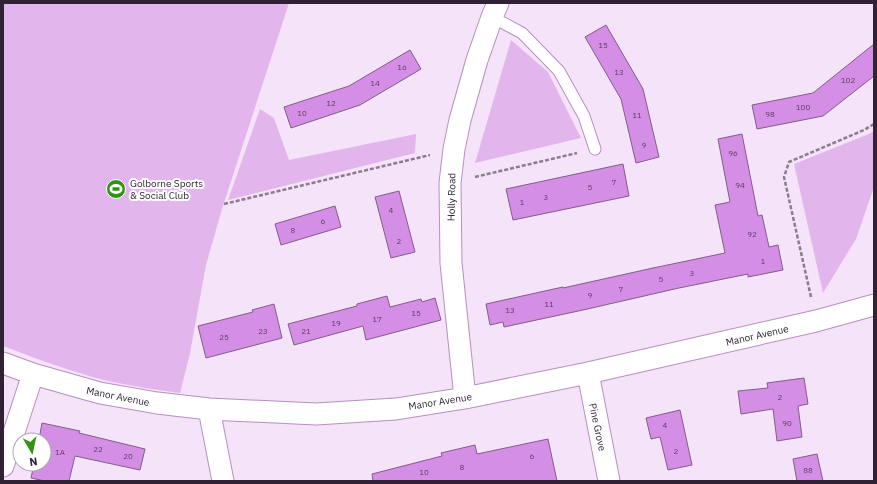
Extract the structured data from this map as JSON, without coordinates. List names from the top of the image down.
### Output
{
  "streets": {
    "street": ["Holly Road", "Manor Avenue", "Pine Grove"]
  },
  "crossings": [
    ["Holly Road", "Manor Avenue"],
    ["Manor Avenue", "Pine Grove"]
  ],
  "places": {
    "sports": ["Golborne Sports & Social Club"]
  },
  "house_numbers": [
    "15",
    "16",
    "13",
    "102",
    "14",
    "12",
    "100",
    "10",
    "98",
    "11",
    "9",
    "96",
    "7",
    "94",
    "5",
    "3",
    "1",
    "4",
    "6",
    "8",
    "92",
    "2",
    "1",
    "3",
    "5",
    "7",
    "9",
    "11",
    "13",
    "15",
    "17",
    "19",
    "23",
    "21",
    "25",
    "2",
    "90",
    "4",
    "22",
    "2",
    "1A",
    "20",
    "6",
    "8",
    "88",
    "10"
  ],
  "north": "bottom"
}
